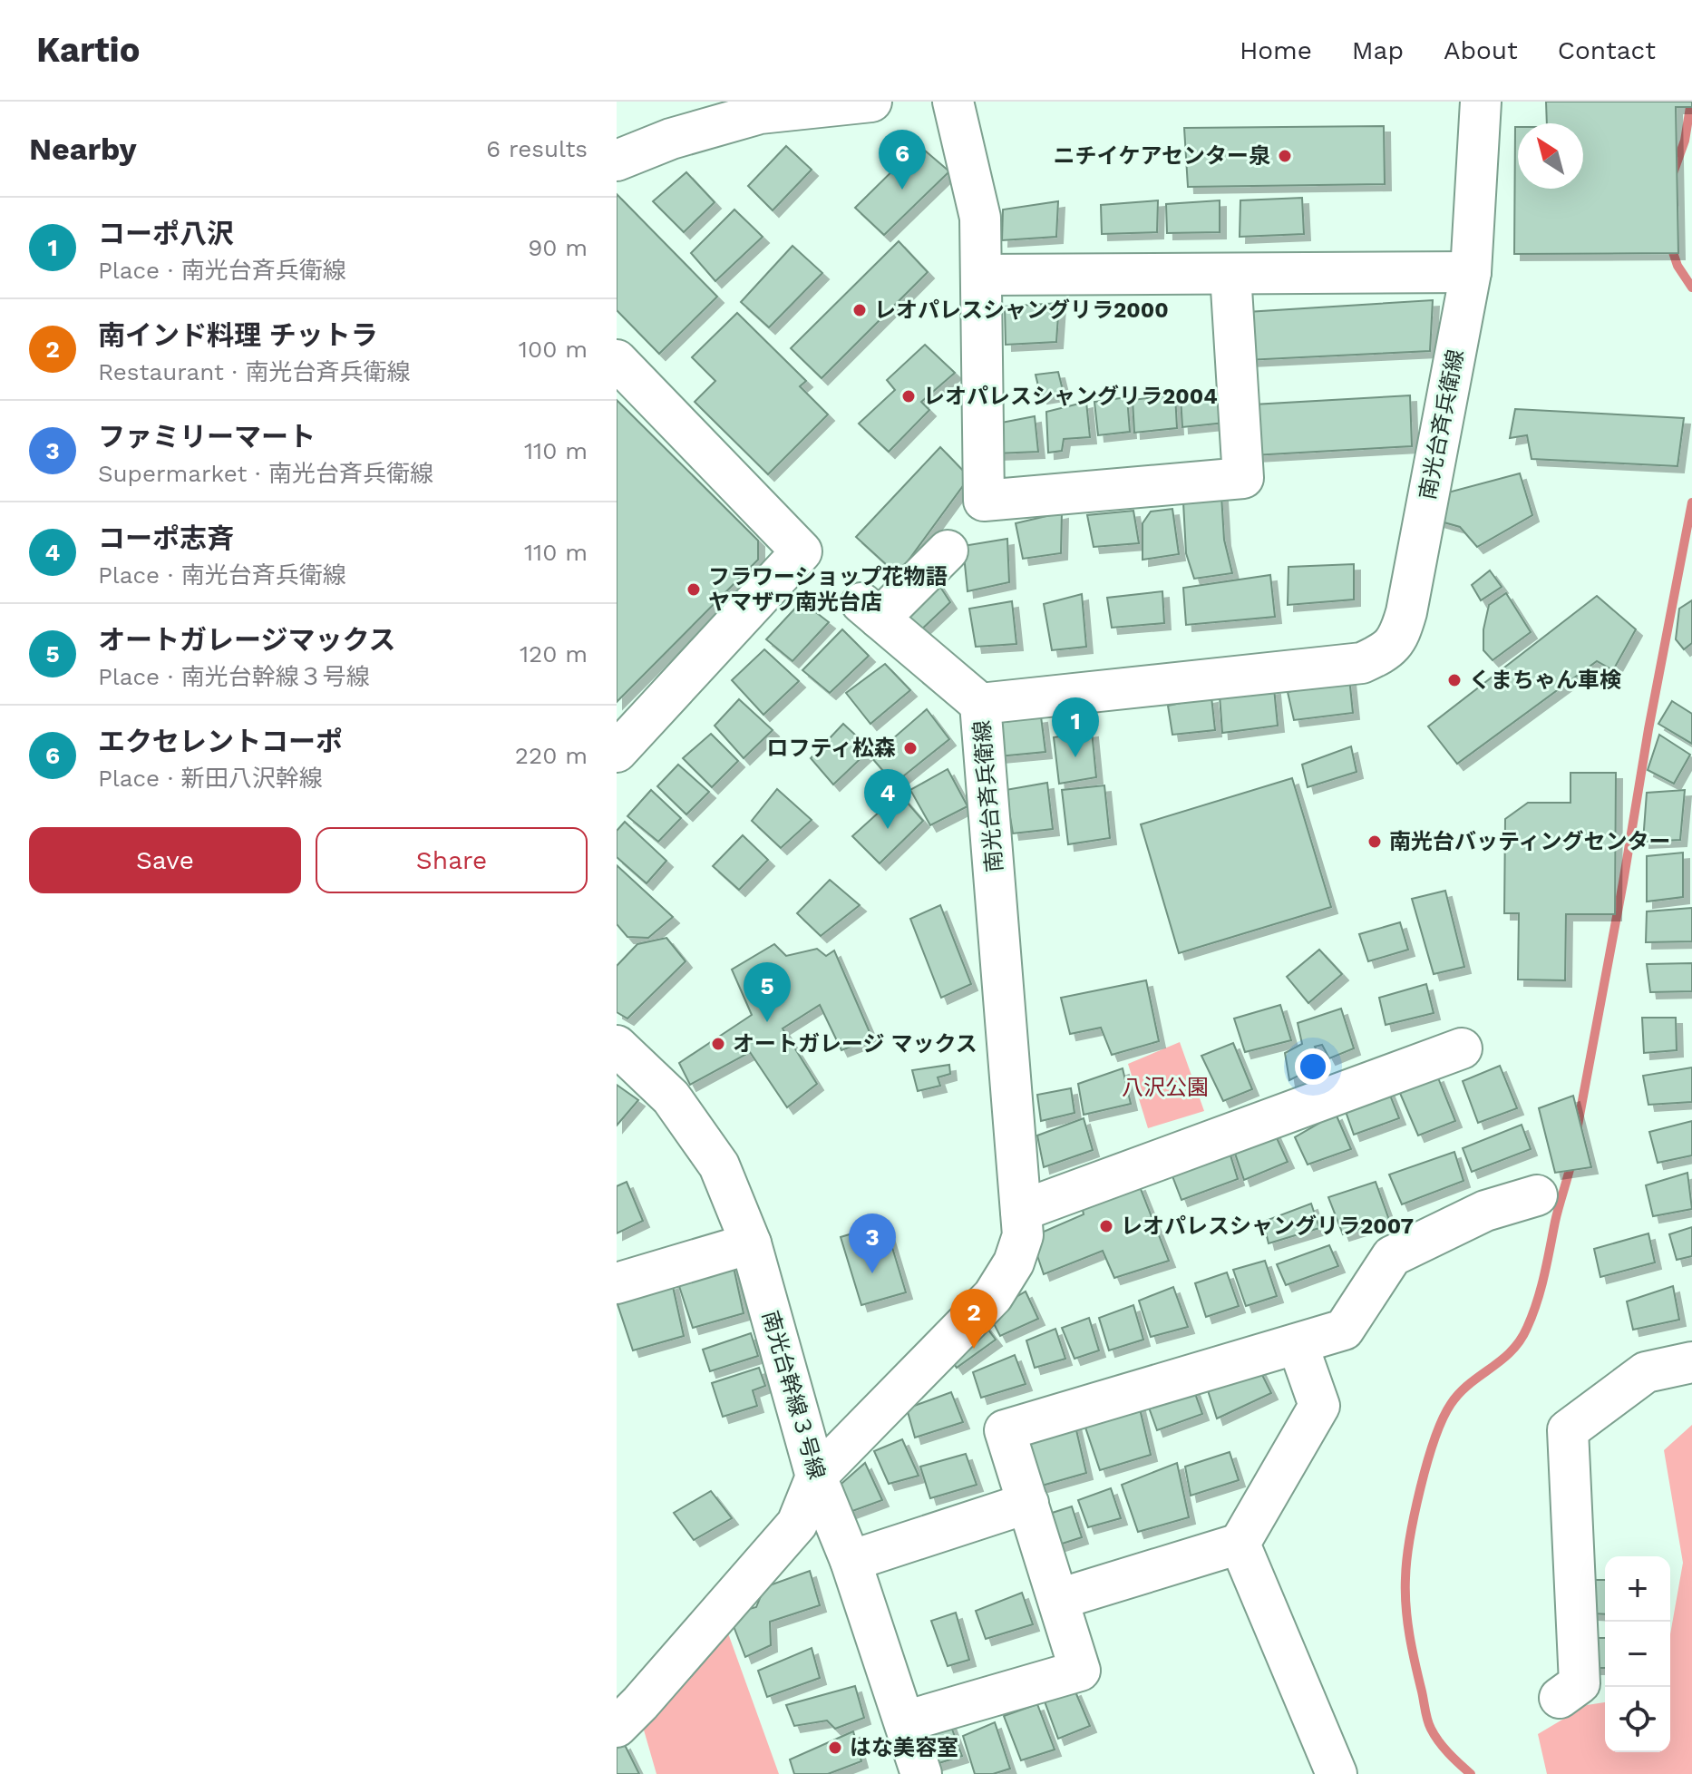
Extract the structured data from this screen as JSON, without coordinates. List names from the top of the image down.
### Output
{
  "streets": {
    "street": ["南光台斉兵衛線", "南光台幹線３号線"]
  },
  "crossings": [
    ["南光台斉兵衛線", "南光台幹線３号線"]
  ],
  "parks": ["八沢公園"],
  "places": [
    "ニチイケアセンター泉",
    "レオパレスシャングリラ2000",
    "レオパレスシャングリラ2004",
    "フラワーショップ花物語 ヤマザワ南光台店",
    "くまちゃん車検",
    "ロフティ松森",
    "南光台バッティングセンター",
    "オートガレージ マックス",
    "レオパレスシャングリラ2007",
    "はな美容室"
  ],
  "north": "top left",
  "page": {
    "header": "Kartio",
    "nav": [
      "Home",
      "Map",
      "About",
      "Contact"
    ],
    "heading": ["Nearby", "6 results"],
    "pins": [
      "6",
      "1",
      "4",
      "5",
      "3",
      "2"
    ],
    "list": [
      {
        "mark": "1",
        "name": "コーポ八沢",
        "note": "Place · 南光台斉兵衛線",
        "value": "90 m"
      },
      {
        "mark": "2",
        "name": "南インド料理 チットラ",
        "note": "Restaurant · 南光台斉兵衛線",
        "value": "100 m"
      },
      {
        "mark": "3",
        "name": "ファミリーマート",
        "note": "Supermarket · 南光台斉兵衛線",
        "value": "110 m"
      },
      {
        "mark": "4",
        "name": "コーポ志斉",
        "note": "Place · 南光台斉兵衛線",
        "value": "110 m"
      },
      {
        "mark": "5",
        "name": "オートガレージマックス",
        "note": "Place · 南光台幹線３号線",
        "value": "120 m"
      },
      {
        "mark": "6",
        "name": "エクセレントコーポ",
        "note": "Place · 新田八沢幹線",
        "value": "220 m"
      }
    ],
    "buttons": ["Save", "Share"],
    "map_buttons": ["+", "−"]
  }
}
